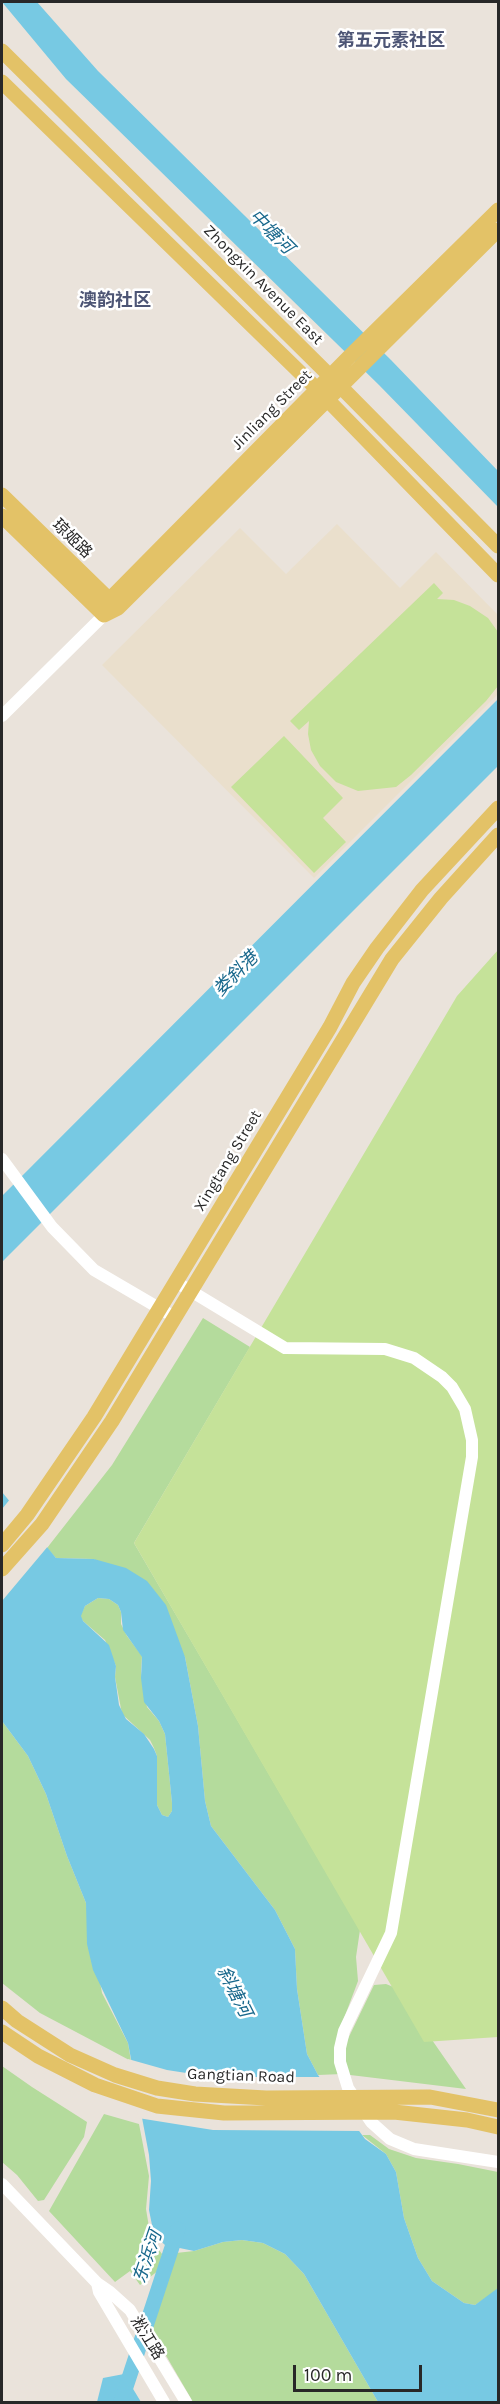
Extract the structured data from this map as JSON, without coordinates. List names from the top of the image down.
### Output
{
  "streets": {
    "main road": [
      "Zhongxin Avenue East",
      "Jinliang Street",
      "琼姬路",
      "Xingtang Street",
      "Gangtian Road"
    ],
    "street": ["淞江路"]
  },
  "crossings": [
    ["Zhongxin Avenue East", "Jinliang Street"],
    ["Jinliang Street", "琼姬路"]
  ],
  "districts": ["第五元素社区", "澳韵社区"],
  "water": [
    "中塘河",
    "娄斜港",
    "斜塘河",
    "东浜河"
  ],
  "scale_bar": "100 m"
}
